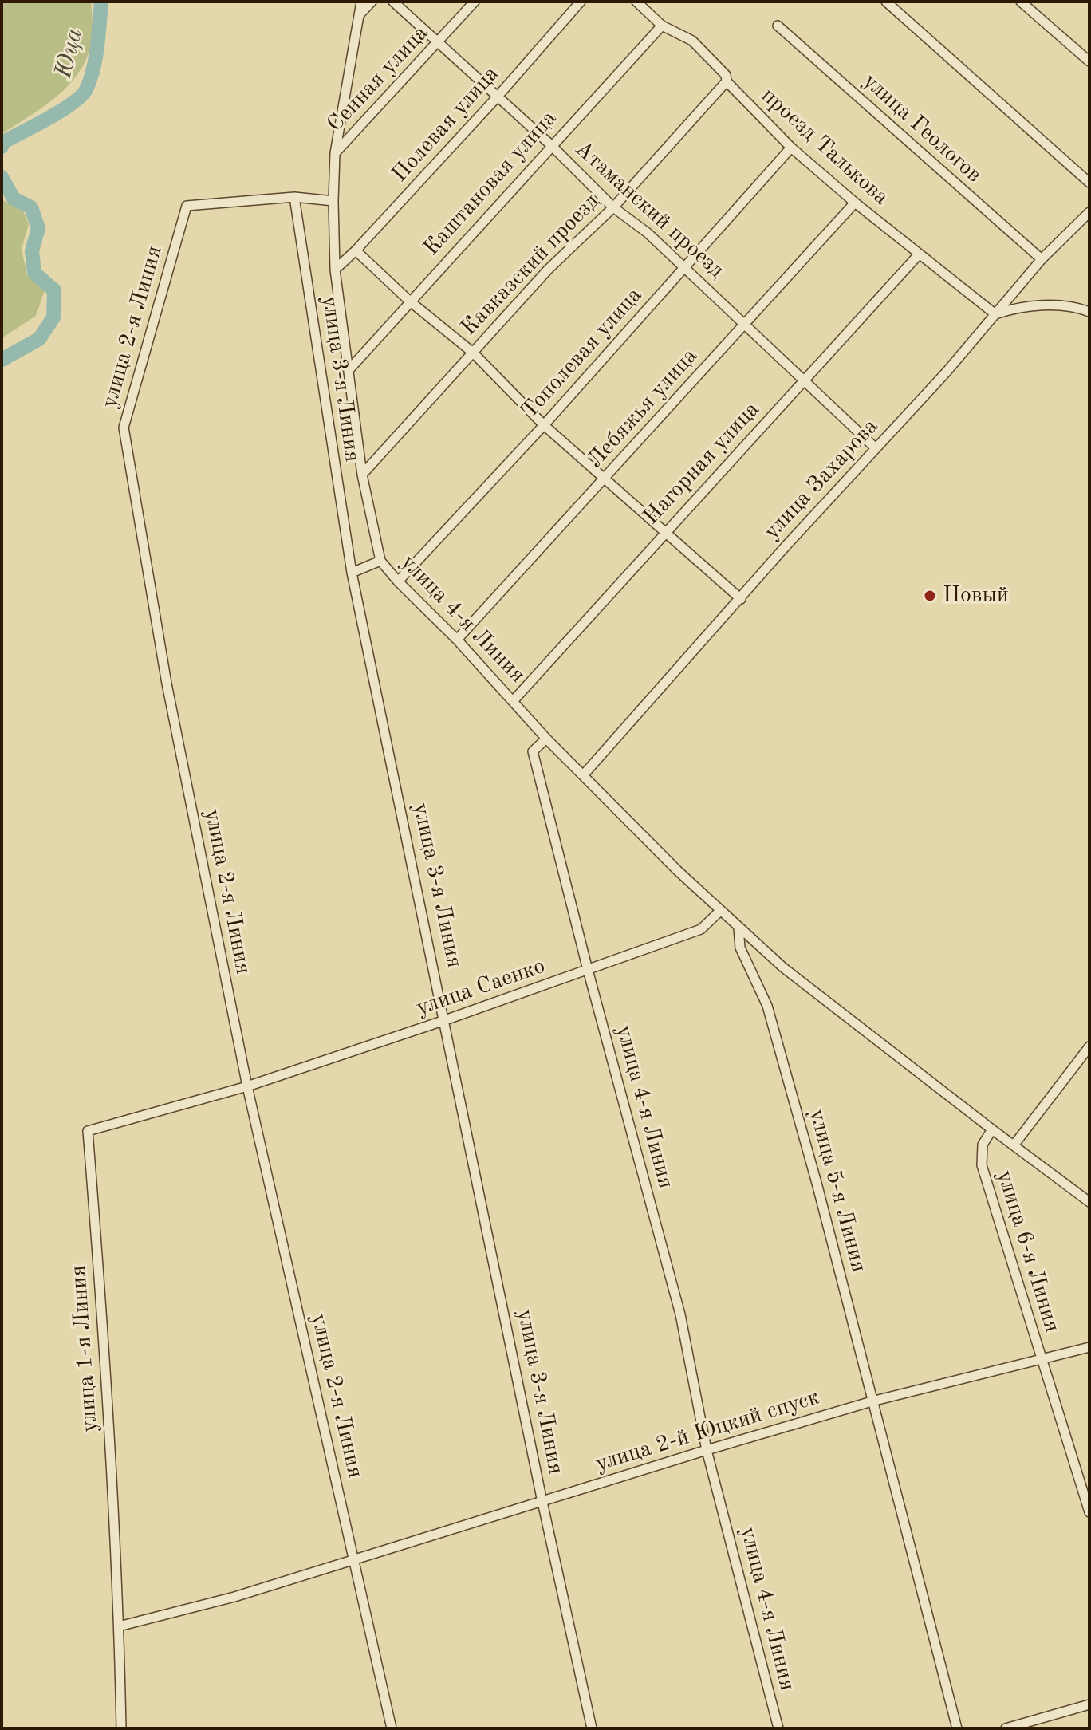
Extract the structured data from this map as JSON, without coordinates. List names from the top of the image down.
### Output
{
  "streets": {
    "street": [
      "Сенная улица",
      "Полевая улица",
      "улица Геологов",
      "проезд Талькова",
      "Каштановая улица",
      "Атаманский проезд",
      "Кавказский проезд",
      "улица 2-я Линия",
      "Тополевая улица",
      "улица 3-я Линия",
      "Лебяжья улица",
      "Нагорная улица",
      "улица Захарова",
      "улица 4-я Линия",
      "улица Саенко",
      "улица 5-я Линия",
      "улица 6-я Линия",
      "улица 1-я Линия",
      "улица 2-й Юцкий спуск"
    ]
  },
  "crossings": [
    ["Сенная улица", "Атаманский проезд"],
    ["Сенная улица", "улица 3-я Линия"],
    ["Полевая улица", "Атаманский проезд"],
    ["Полевая улица", "улица 3-я Линия"],
    ["улица Геологов", "улица Захарова"],
    ["проезд Талькова", "Каштановая улица"],
    ["проезд Талькова", "Кавказский проезд"],
    ["проезд Талькова", "Тополевая улица"],
    ["проезд Талькова", "Лебяжья улица"],
    ["проезд Талькова", "Нагорная улица"],
    ["проезд Талькова", "улица Захарова"],
    ["Каштановая улица", "Атаманский проезд"],
    ["Каштановая улица", "улица 3-я Линия"],
    ["Атаманский проезд", "Кавказский проезд"],
    ["Атаманский проезд", "Тополевая улица"],
    ["Атаманский проезд", "Лебяжья улица"],
    ["Атаманский проезд", "Нагорная улица"],
    ["Атаманский проезд", "улица Захарова"],
    ["Кавказский проезд", "улица 3-я Линия"],
    ["улица 2-я Линия", "улица 3-я Линия"],
    ["улица 2-я Линия", "улица Саенко"],
    ["улица 2-я Линия", "улица 1-я Линия"],
    ["улица 2-я Линия", "улица 2-й Юцкий спуск"],
    ["Тополевая улица", "улица 4-я Линия"],
    ["улица 3-я Линия", "улица 4-я Линия"],
    ["улица 3-я Линия", "улица Саенко"],
    ["улица 3-я Линия", "улица 2-й Юцкий спуск"],
    ["Лебяжья улица", "улица 4-я Линия"],
    ["Нагорная улица", "улица 4-я Линия"],
    ["улица 4-я Линия", "улица Саенко"],
    ["улица 4-я Линия", "улица 2-й Юцкий спуск"],
    ["улица Саенко", "улица 1-я Линия"],
    ["улица 5-я Линия", "улица 2-й Юцкий спуск"],
    ["улица 6-я Линия", "улица 2-й Юцкий спуск"],
    ["улица 1-я Линия", "улица 2-й Юцкий спуск"]
  ],
  "water": ["Юца"],
  "places": ["Новый"]
}
